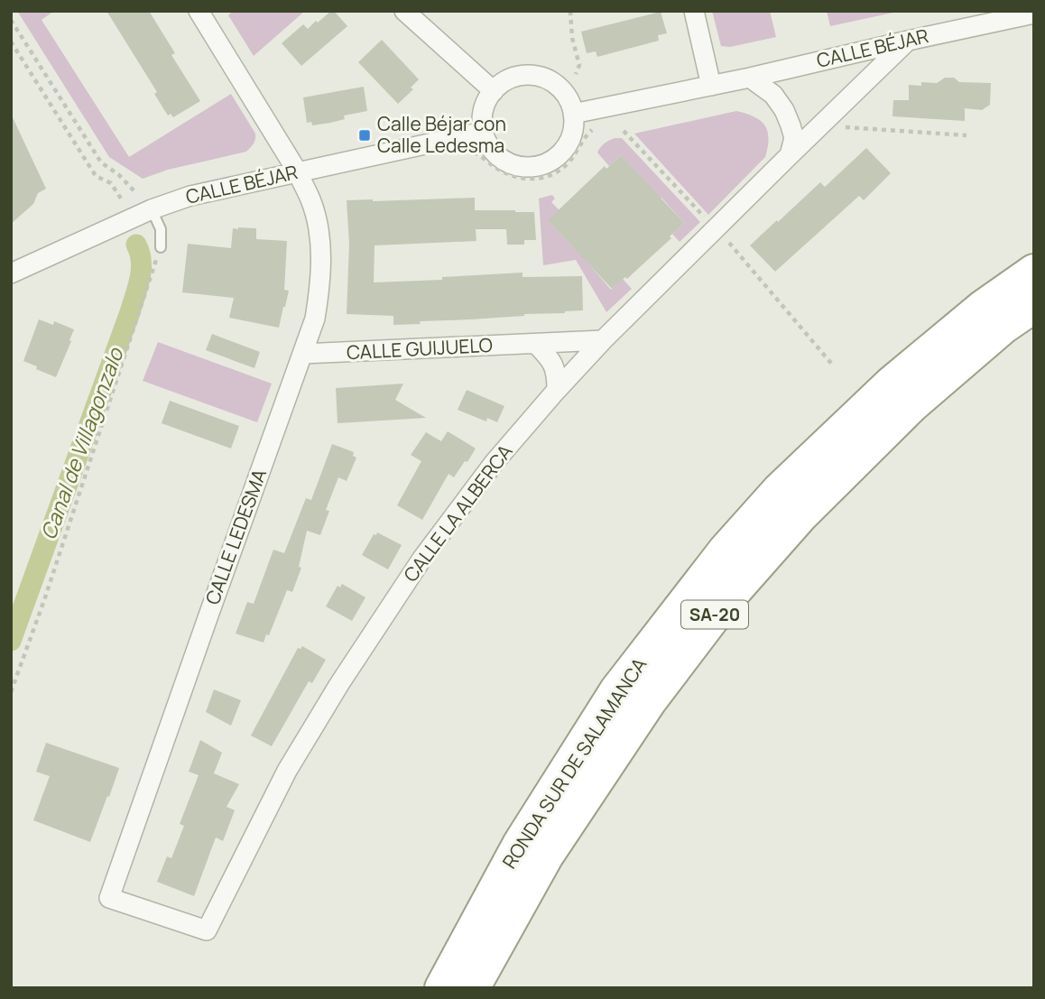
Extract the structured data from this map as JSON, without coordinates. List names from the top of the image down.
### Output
{
  "streets": {
    "highway": ["SA-20", "RONDA SUR DE SALAMANCA"],
    "street": [
      "CALLE BÉJAR",
      "CALLE GUIJUELO",
      "CALLE LA ALBERCA",
      "CALLE LEDESMA"
    ]
  },
  "crossings": [
    ["CALLE BÉJAR", "CALLE LA ALBERCA"],
    ["CALLE BÉJAR", "CALLE LEDESMA"],
    ["CALLE GUIJUELO", "CALLE LA ALBERCA"],
    ["CALLE GUIJUELO", "CALLE LEDESMA"],
    ["CALLE LA ALBERCA", "CALLE LEDESMA"]
  ],
  "water": ["Canal de Villagonzalo"],
  "places": {
    "transit": ["Calle Béjar con Calle Ledesma"]
  }
}
